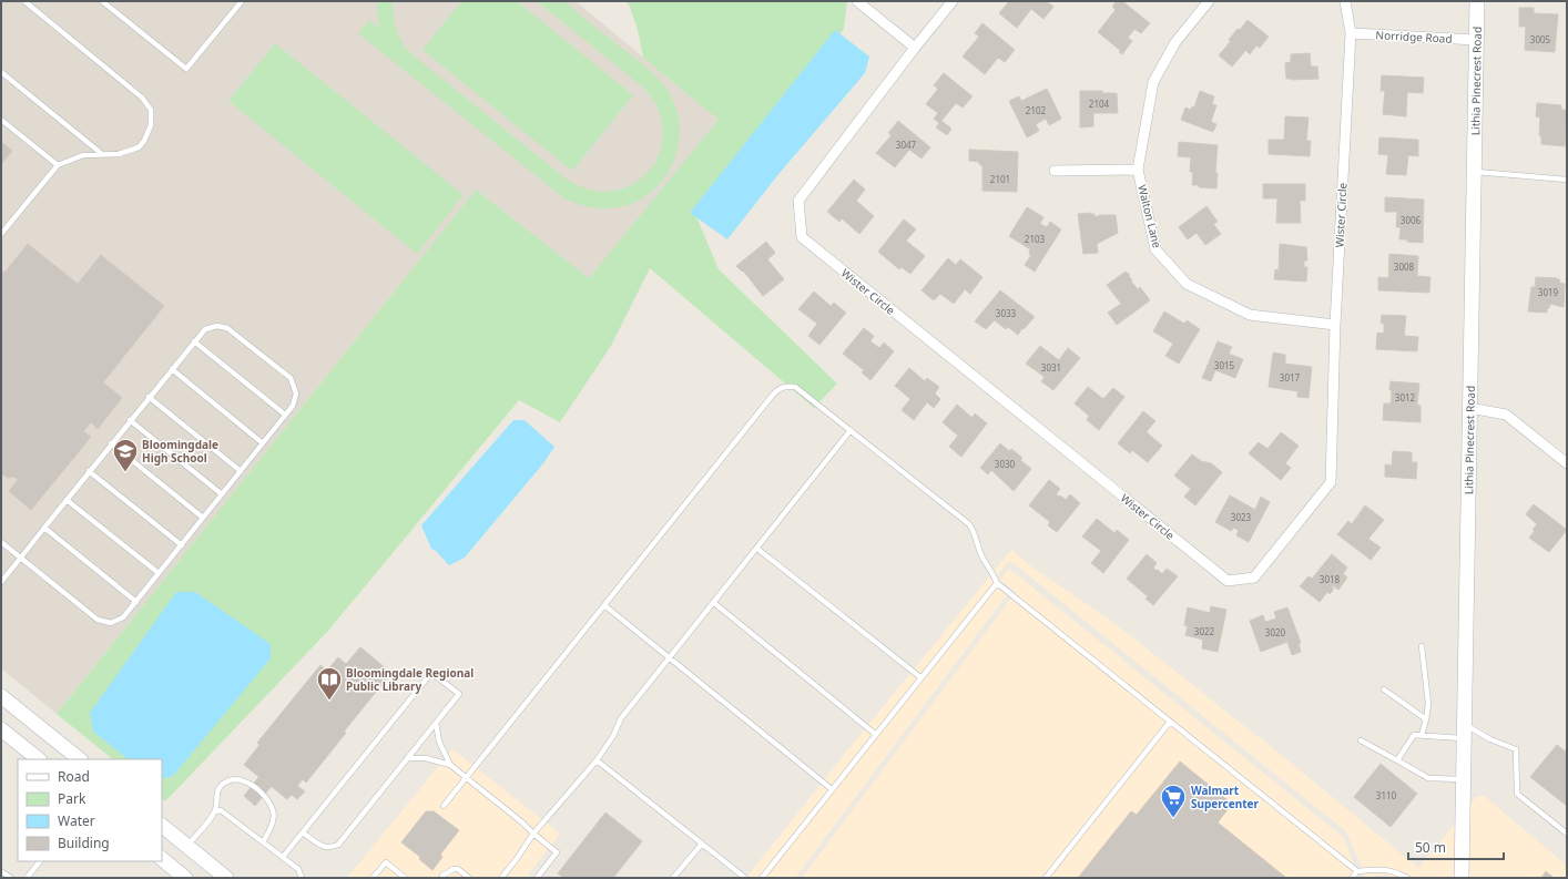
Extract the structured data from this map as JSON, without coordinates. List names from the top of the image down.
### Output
{
  "streets": {
    "main road": ["Lithia Pinecrest Road"],
    "street": ["Norridge Road", "Wister Circle", "Walton Lane"]
  },
  "crossings": [
    ["Norridge Road", "Lithia Pinecrest Road"],
    ["Norridge Road", "Wister Circle"],
    ["Wister Circle", "Walton Lane"]
  ],
  "places": {
    "school or university": ["Bloomingdale High School"],
    "library": ["Bloomingdale Regional Public Library"],
    "supermarket": ["Walmart Supercenter"]
  },
  "house_numbers": [
    "3005",
    "2104",
    "2102",
    "3047",
    "2101",
    "3006",
    "2103",
    "3008",
    "3019",
    "3033",
    "3015",
    "3031",
    "3017",
    "3012",
    "3030",
    "3023",
    "3018",
    "3022",
    "3020",
    "3110"
  ],
  "legend": [
    "Road",
    "Park",
    "Water",
    "Building"
  ],
  "scale_bar": "50 m"
}
